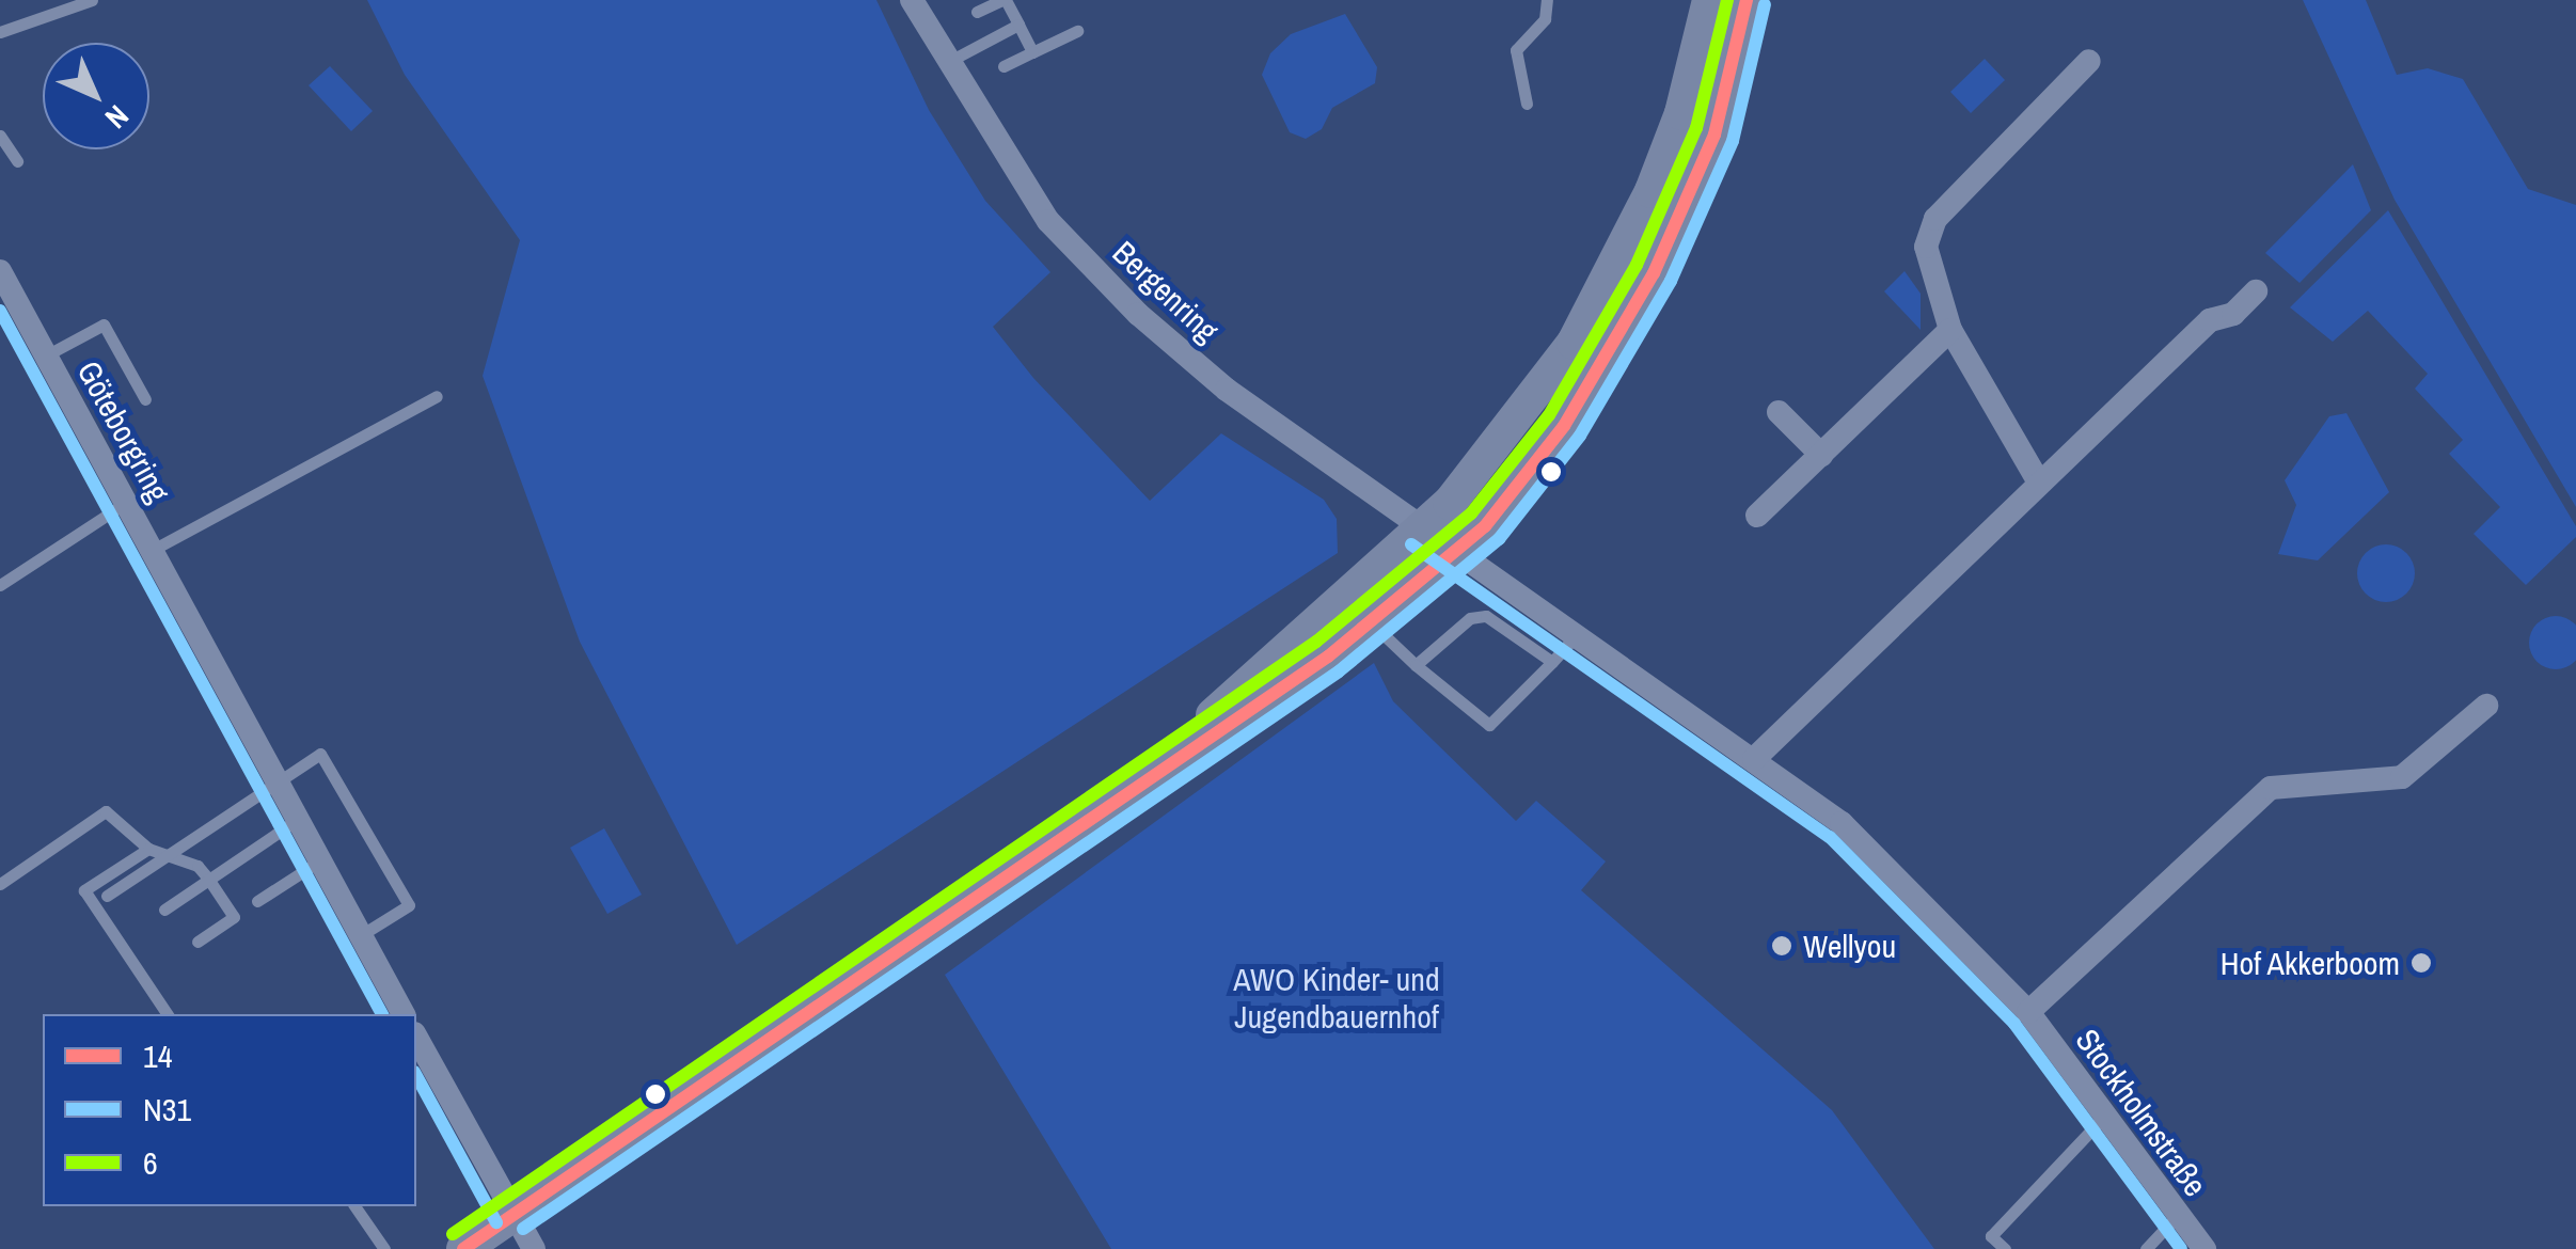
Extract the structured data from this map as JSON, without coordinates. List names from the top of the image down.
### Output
{
  "streets": {
    "street": ["Bergenring", "Göteborgring", "Stockholmstraße"]
  },
  "crossings": [
    ["Bergenring", "Stockholmstraße"]
  ],
  "parks": ["AWO Kinder- und Jugendbauernhof"],
  "places": ["Wellyou", "Hof Akkerboom"],
  "lines": ["transit line 14", "transit line 6", "transit line N31"],
  "legend": ["14", "N31", "6"],
  "north": "bottom right"
}
